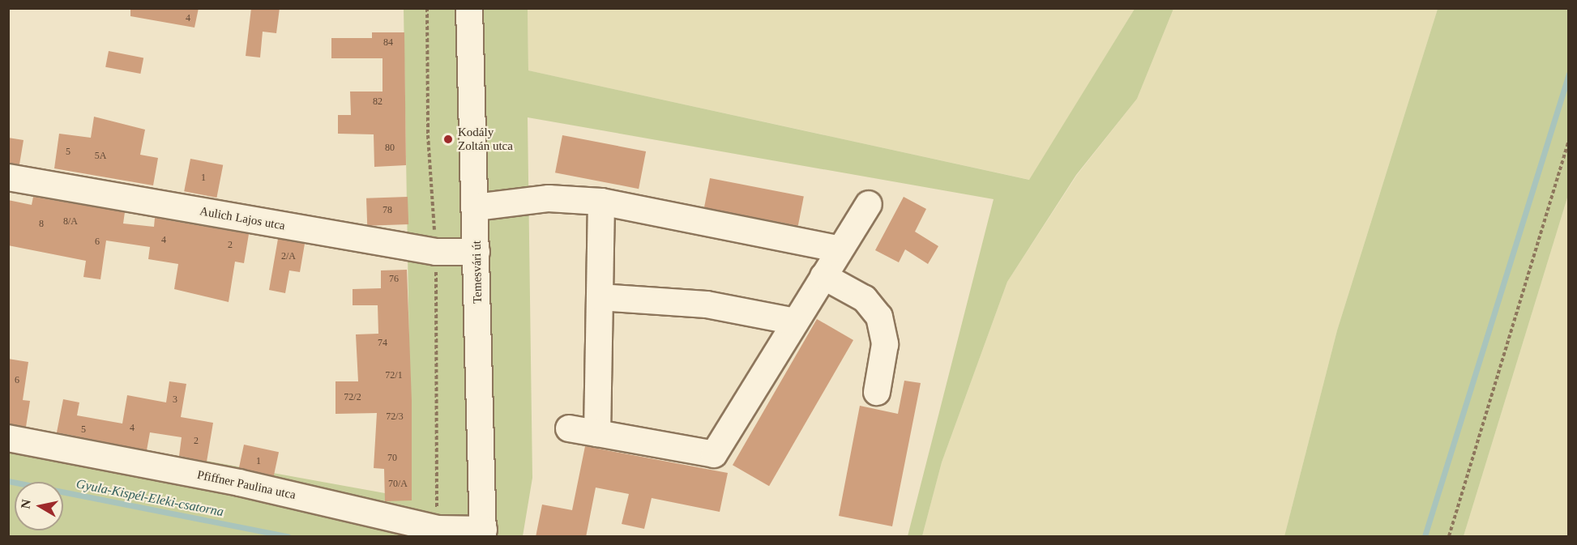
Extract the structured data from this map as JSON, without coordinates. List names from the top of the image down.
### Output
{
  "streets": {
    "street": ["Aulich Lajos utca", "Temesvári út", "Pfiffner Paulina utca"]
  },
  "crossings": [
    ["Aulich Lajos utca", "Temesvári út"],
    ["Temesvári út", "Pfiffner Paulina utca"]
  ],
  "water": ["Gyula-Kispél-Eleki-csatorna"],
  "places": ["Kodály Zoltán utca"],
  "house_numbers": [
    "4",
    "84",
    "82",
    "80",
    "5",
    "5A",
    "1",
    "78",
    "8/A",
    "8",
    "4",
    "6",
    "2",
    "2/A",
    "76",
    "74",
    "72/1",
    "6",
    "72/2",
    "3",
    "72/3",
    "4",
    "5",
    "2",
    "70",
    "1",
    "70/A"
  ],
  "north": "left"
}
